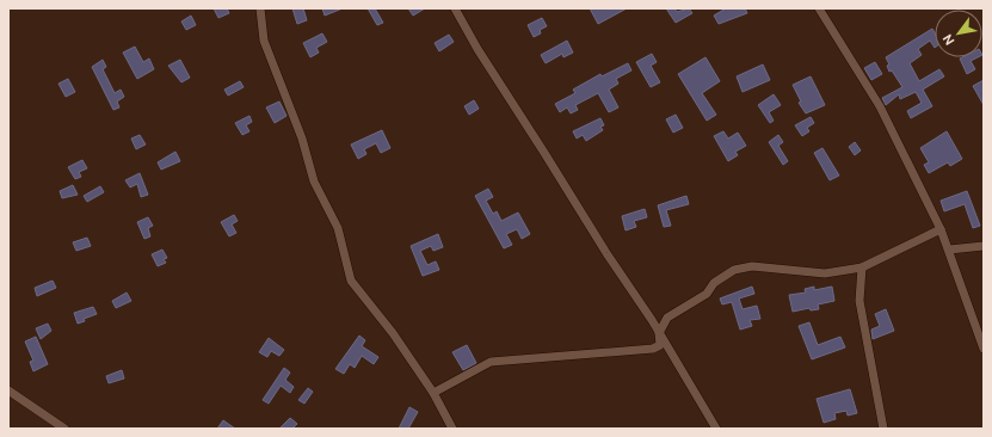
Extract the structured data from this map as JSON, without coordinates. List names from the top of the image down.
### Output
{
  "north": "bottom left"
}
